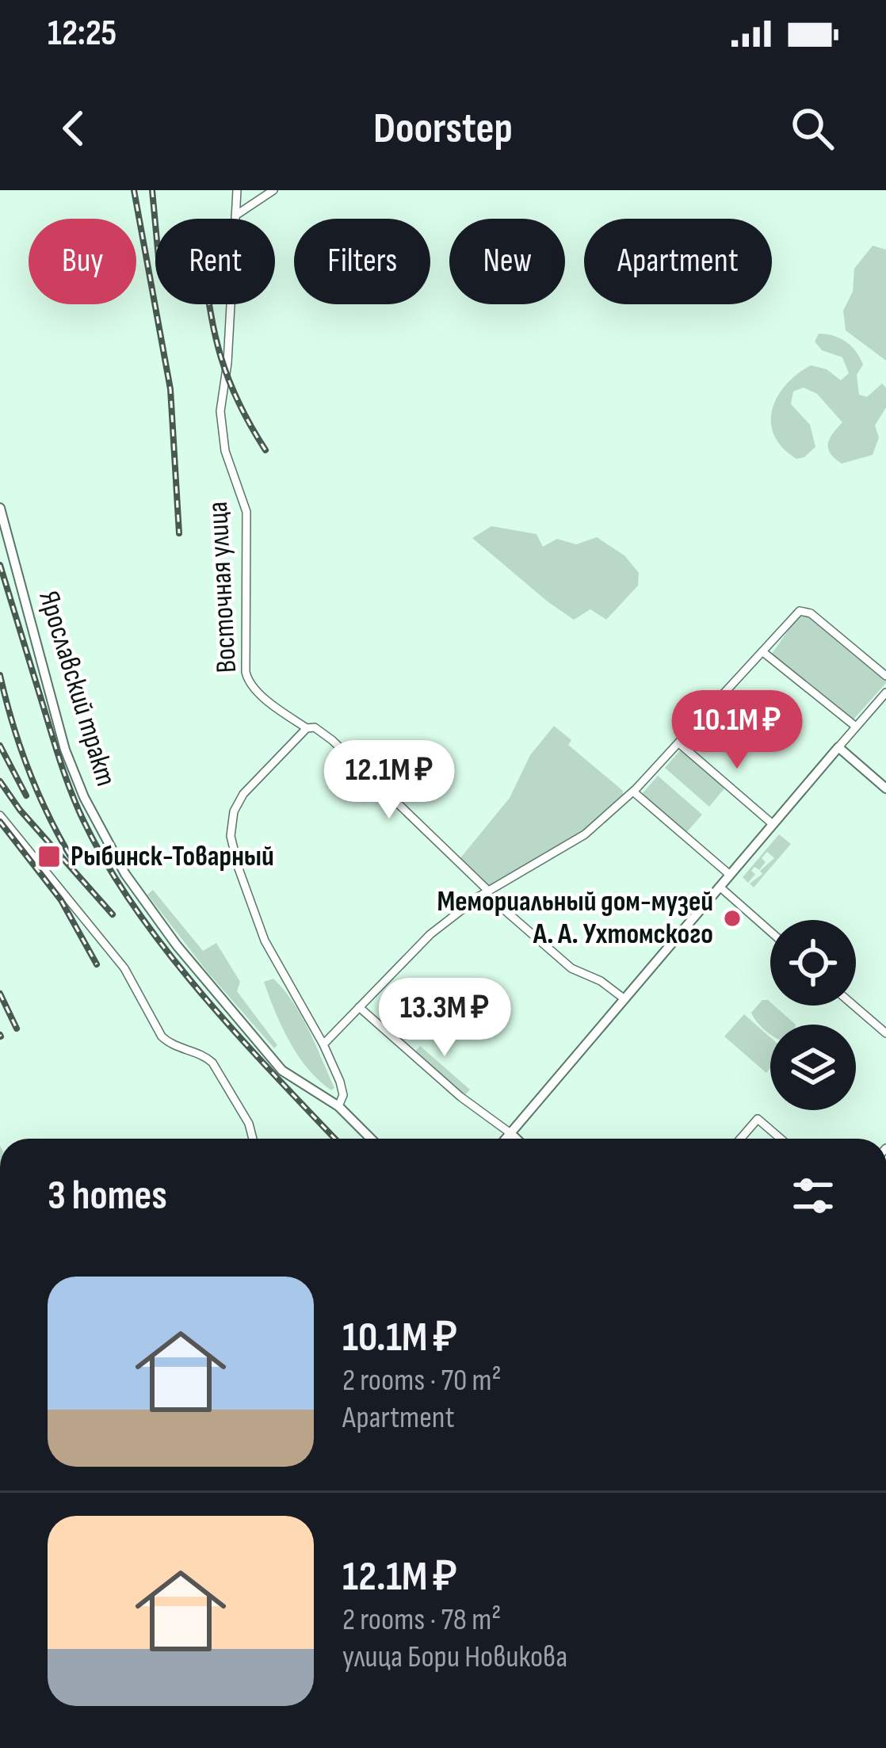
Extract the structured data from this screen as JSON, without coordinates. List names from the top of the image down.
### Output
{
  "streets": {
    "street": ["Восточная улица", "Ярославский тракт"]
  },
  "places": {
    "transit": ["Рыбинск-Товарный"],
    "other": ["Мемориальный дом-музей А. А. Ухтомского"]
  },
  "page": {
    "status": "12:25",
    "header": "Doorstep",
    "chip": [
      "Buy",
      "Rent",
      "Filters",
      "New",
      "Apartment"
    ],
    "price": ["10.1M ₽", "12.1M ₽", "13.3M ₽"],
    "heading": "3 homes",
    "list": [
      {
        "name": "10.1M ₽",
        "note": "2 rooms · 70 m² · Apartment"
      },
      {
        "name": "12.1M ₽",
        "note": "2 rooms · 78 m² · улица Бори Новикова"
      }
    ]
  }
}
